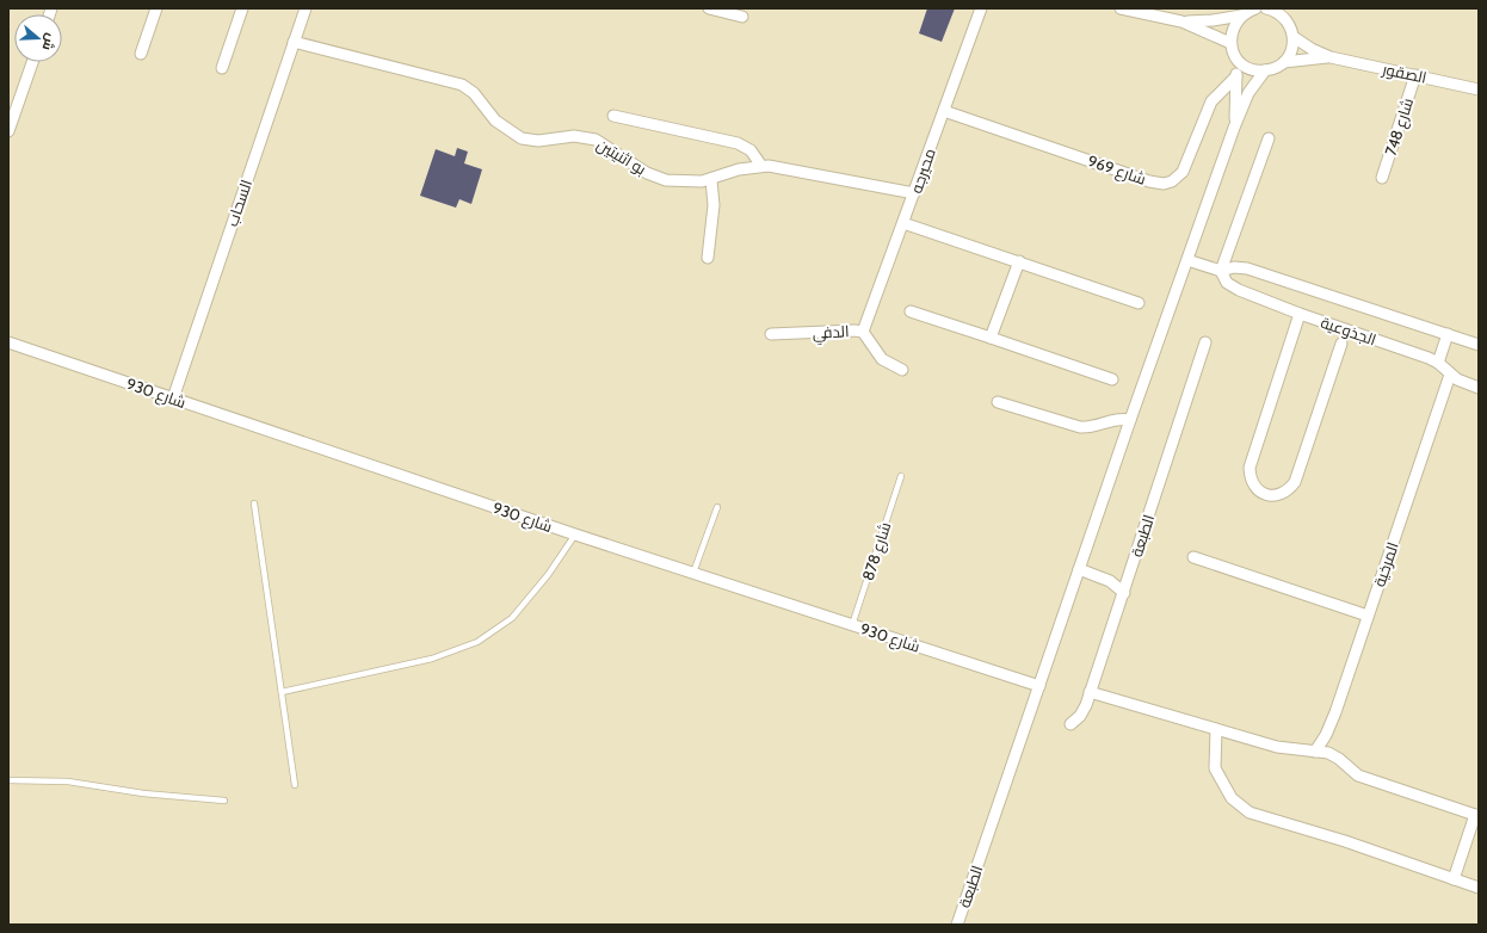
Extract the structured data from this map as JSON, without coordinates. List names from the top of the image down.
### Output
{
  "streets": {
    "street": [
      "الصقور",
      "شارع 748",
      "بو اثنيتين",
      "شارع 969",
      "محيرجه",
      "السحاب",
      "الجذوعية",
      "الدفي",
      "شارع 930",
      "الطبعة",
      "المرخية"
    ],
    "lane": ["شارع 878"]
  },
  "crossings": [
    ["الصقور", "شارع 748"],
    ["بو اثنيتين", "محيرجه"],
    ["بو اثنيتين", "السحاب"],
    ["شارع 969", "محيرجه"],
    ["محيرجه", "الدفي"],
    ["السحاب", "شارع 930"],
    ["الجذوعية", "الطبعة"],
    ["الجذوعية", "المرخية"],
    ["شارع 930", "الطبعة"],
    ["شارع 930", "شارع 878"]
  ],
  "north": "right"
}
